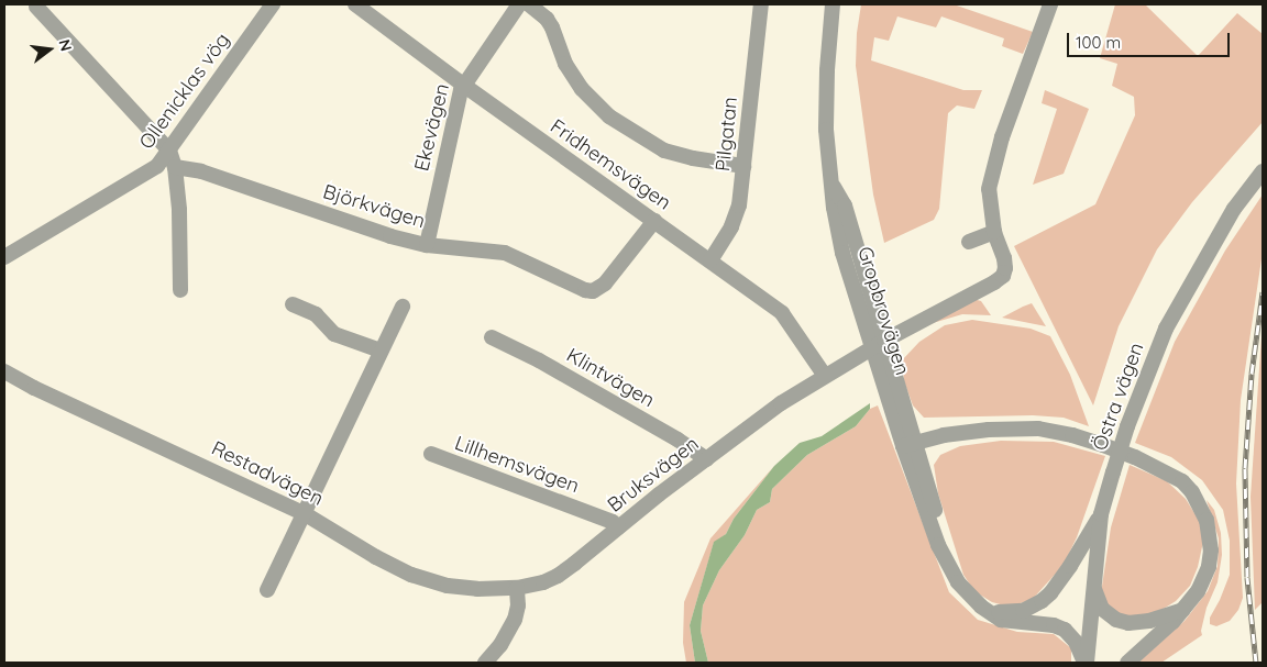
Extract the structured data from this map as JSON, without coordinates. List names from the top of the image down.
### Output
{
  "streets": {
    "street": [
      "Ollenicklas vög",
      "Ekevägen",
      "Pilgatan",
      "Fridhemsvägen",
      "Björkvägen",
      "Gropbrovägen",
      "Klintvägen",
      "Östra vägen",
      "Lillhemsvägen",
      "Restadvägen",
      "Bruksvägen"
    ]
  },
  "crossings": [
    ["Ekevägen", "Fridhemsvägen"],
    ["Ekevägen", "Björkvägen"],
    ["Pilgatan", "Fridhemsvägen"],
    ["Fridhemsvägen", "Björkvägen"],
    ["Fridhemsvägen", "Bruksvägen"],
    ["Gropbrovägen", "Bruksvägen"],
    ["Klintvägen", "Bruksvägen"],
    ["Lillhemsvägen", "Bruksvägen"],
    ["Restadvägen", "Bruksvägen"]
  ],
  "scale_bar": "100 m",
  "north": "right"
}
